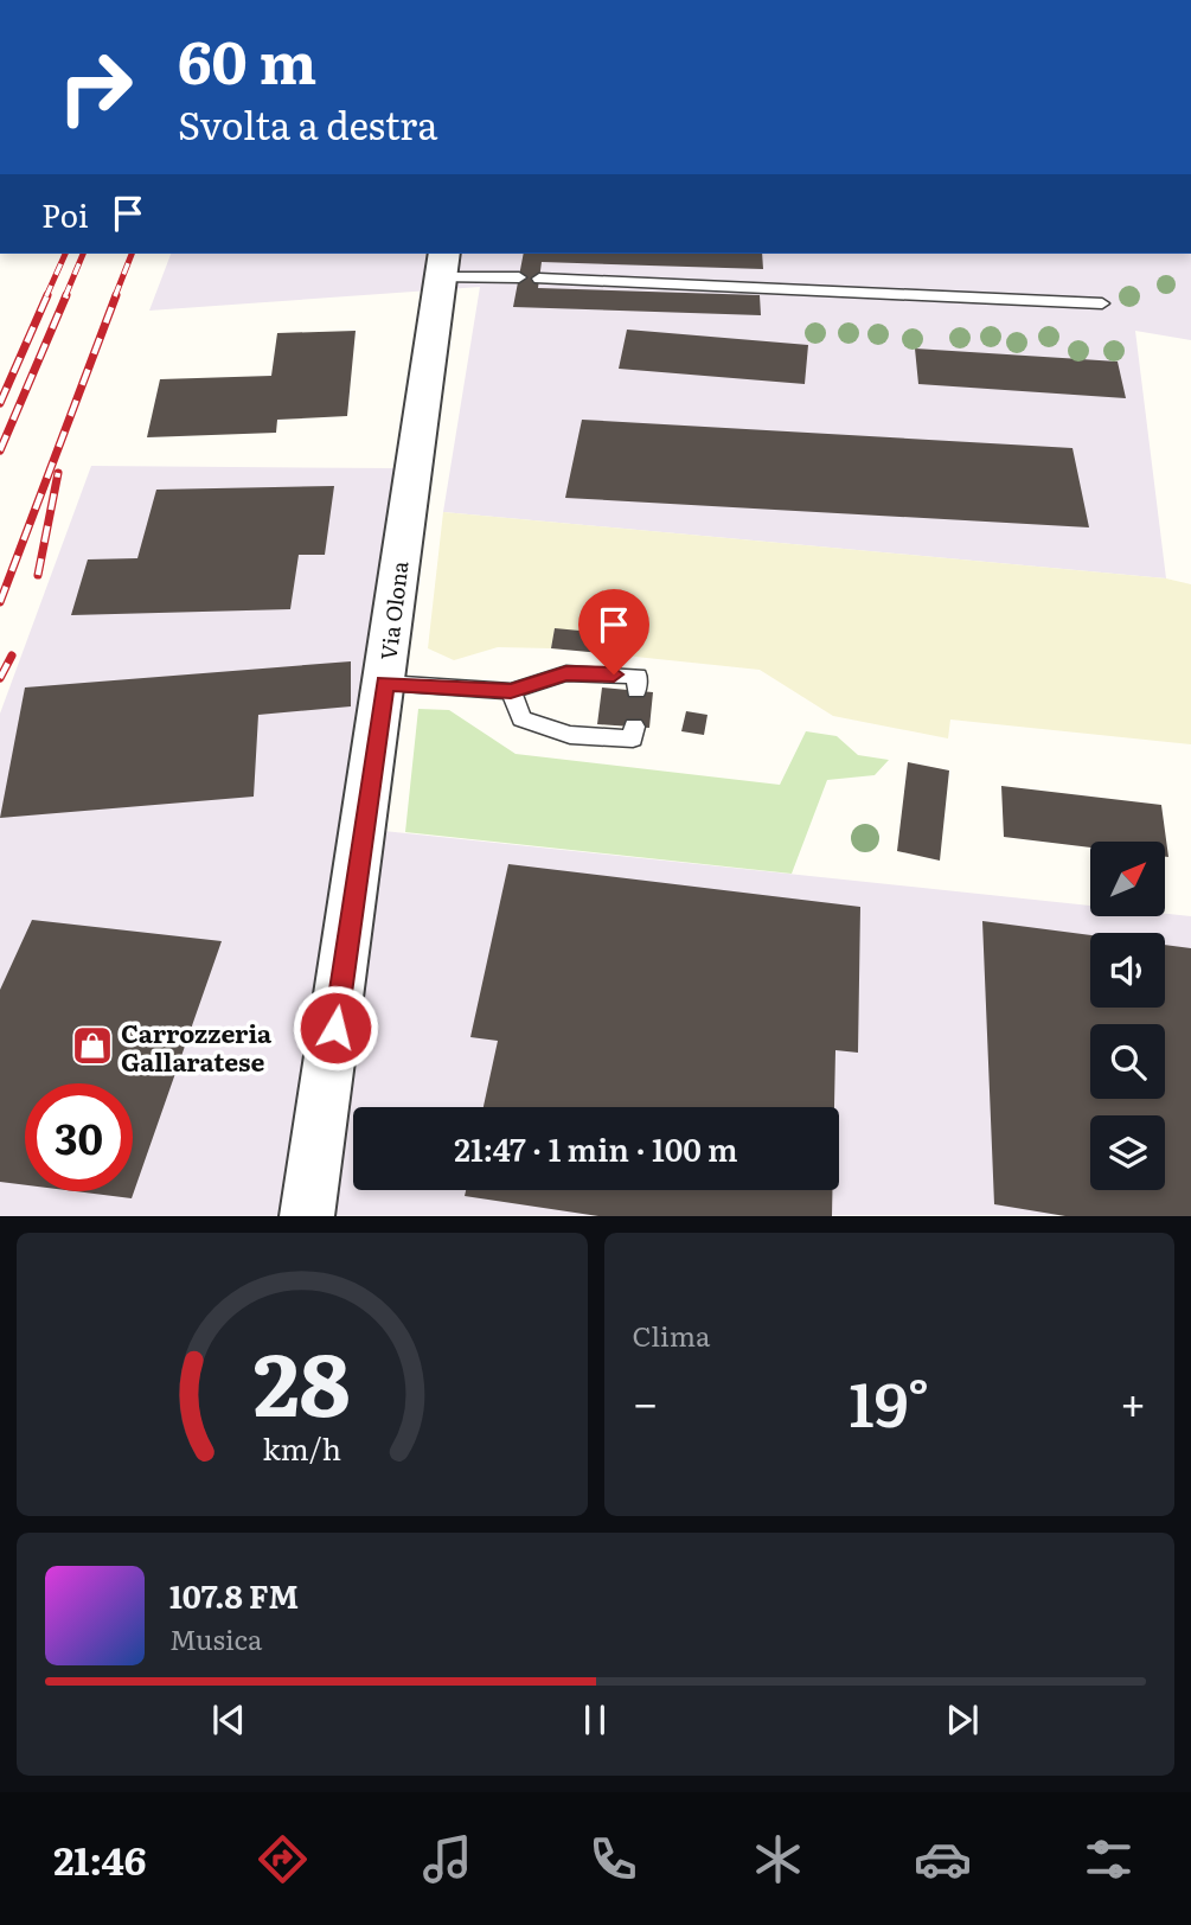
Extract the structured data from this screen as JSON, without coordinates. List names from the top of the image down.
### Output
{
  "streets": {
    "street": ["Via Olona"]
  },
  "places": {
    "shop": ["Carrozzeria Gallaratese"]
  },
  "north": "top right",
  "page": {
    "turn": ["60 m", "Svolta a destra"],
    "then": "Poi",
    "limit": "30",
    "trip": "21:47 · 1 min · 100 m",
    "tile": "Clima",
    "heat": ["−", "19°", "+"],
    "song": ["107.8 FM", "Musica"],
    "tabs": "21:46",
    "gauge": ["28", "km/h"]
  }
}
